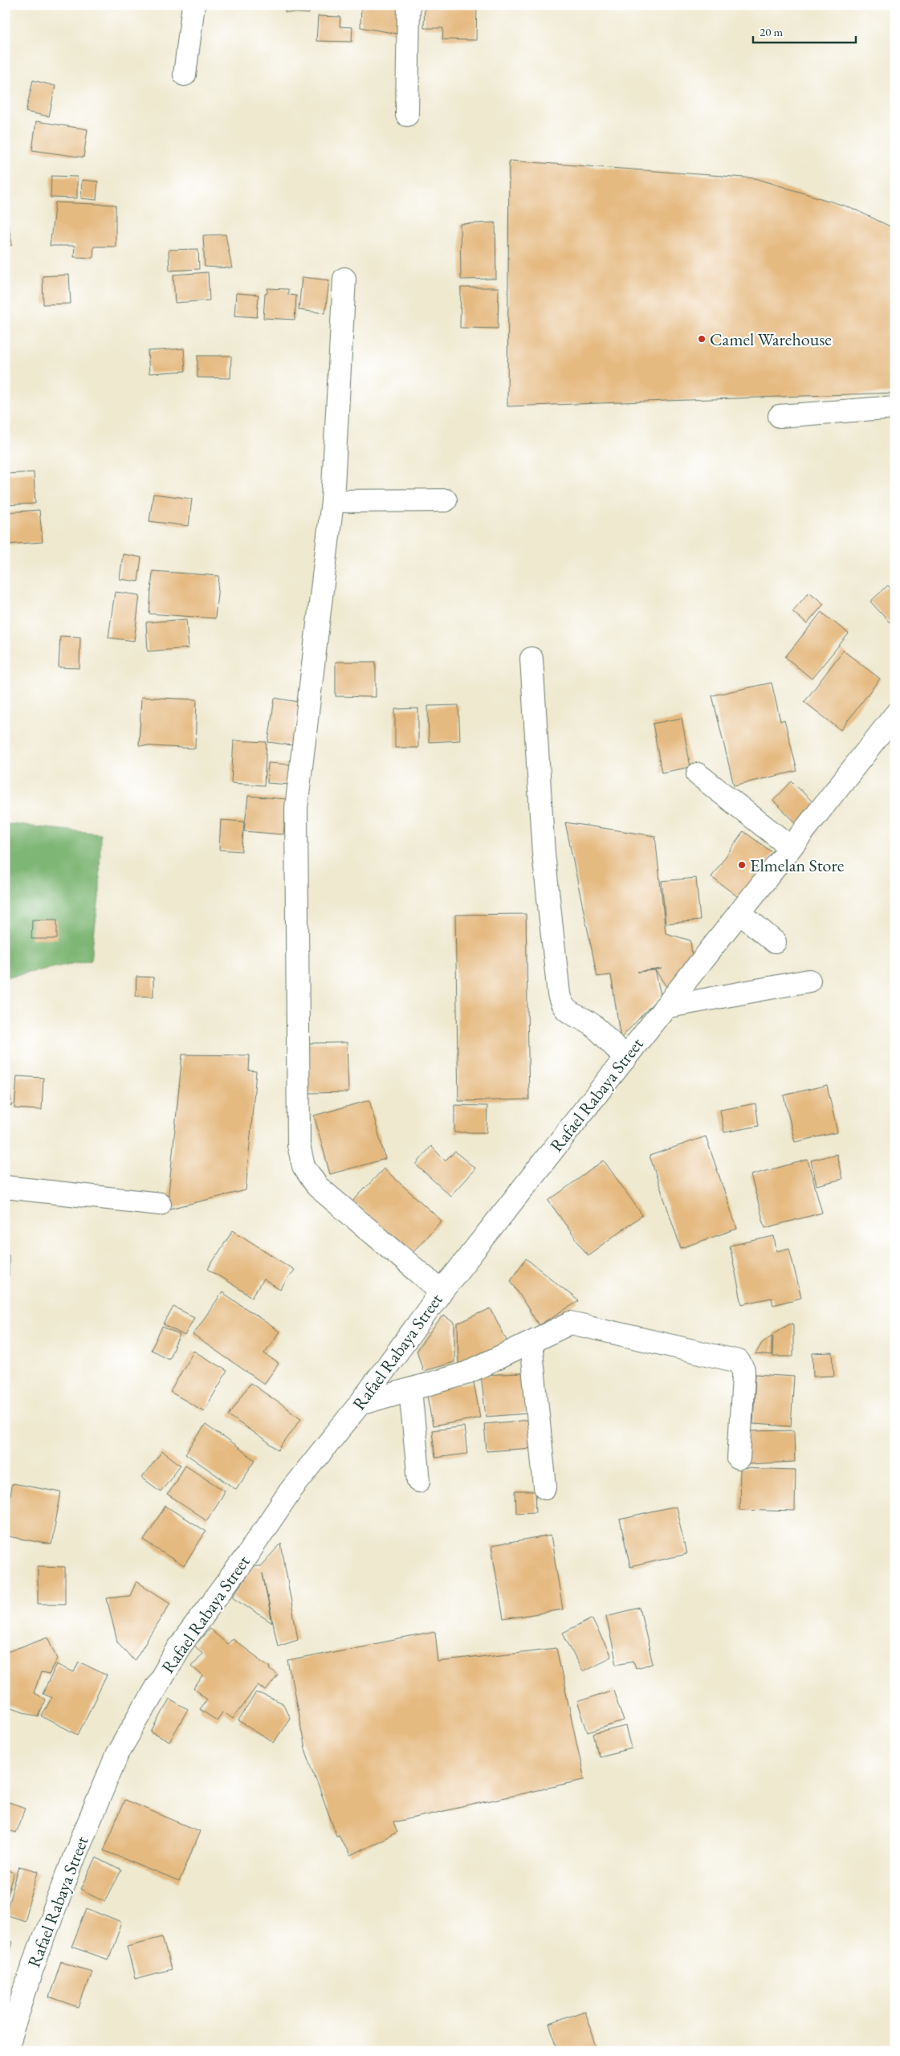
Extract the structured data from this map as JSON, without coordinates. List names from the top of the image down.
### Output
{
  "streets": {
    "street": ["Rafael Rabaya Street"]
  },
  "places": ["Camel Warehouse", "Elmelan Store"],
  "scale_bar": "20 m"
}
